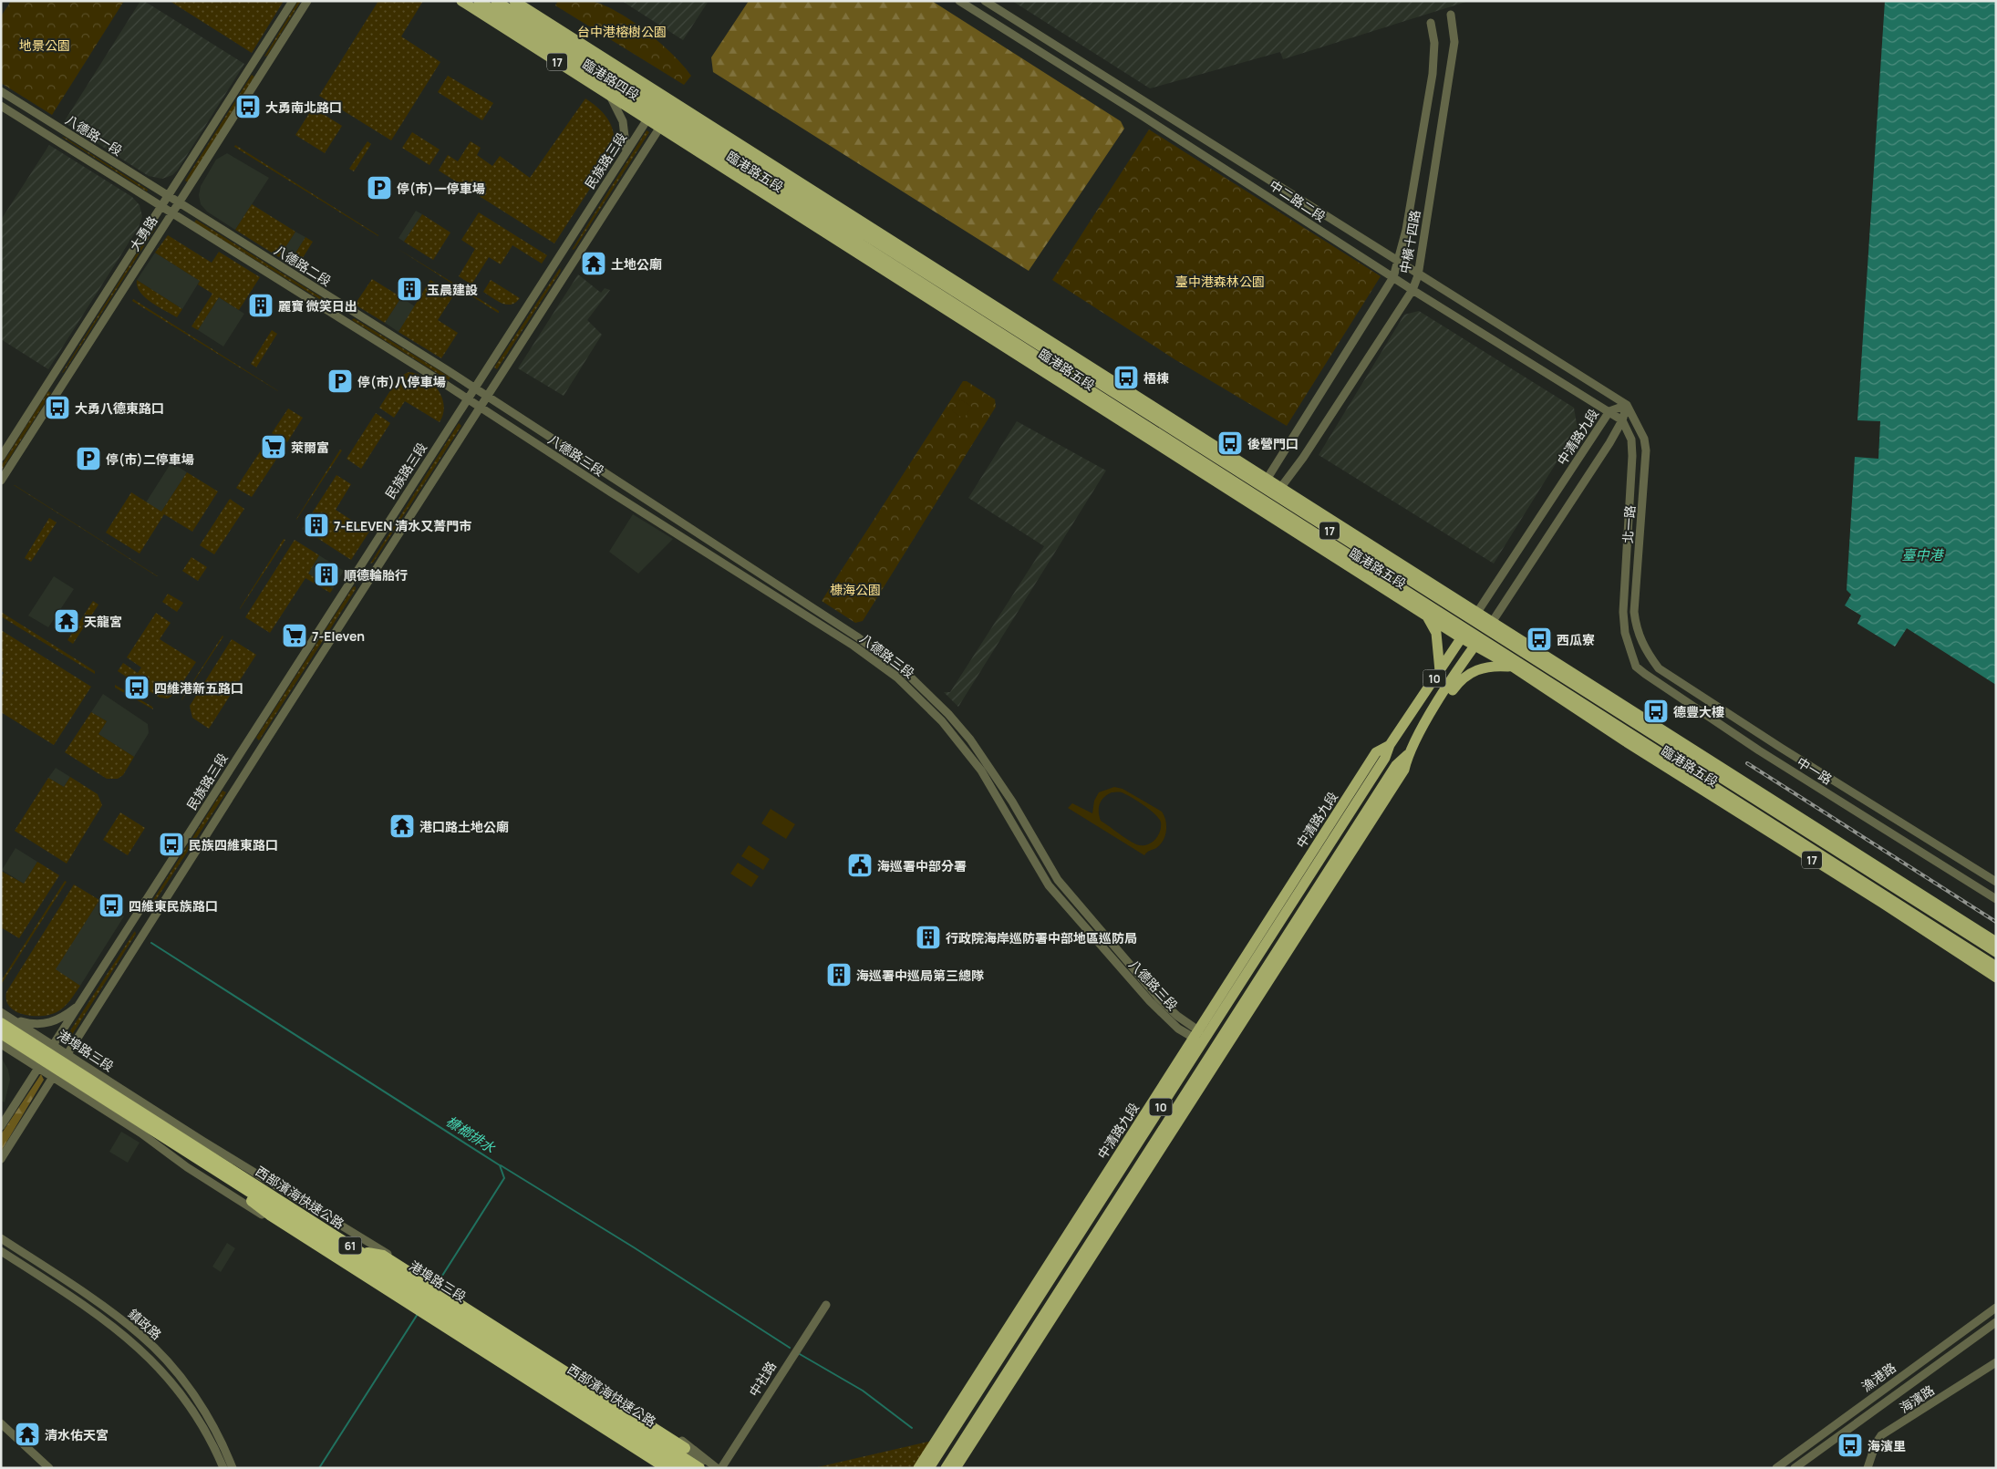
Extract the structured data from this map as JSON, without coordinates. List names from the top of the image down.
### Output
{
  "streets": {
    "highway": ["西部濱海快速公路", "61"],
    "main road": [
      "17",
      "臨港路四段",
      "臨港路五段",
      "中清路九段",
      "10"
    ],
    "street": [
      "八德路一段",
      "民族路三段",
      "中二路二段",
      "大勇路",
      "中橫十四路",
      "八德路二段",
      "八德路三段",
      "北一路",
      "中一路",
      "港埠路三段",
      "鎮政路",
      "漁港路",
      "中社路",
      "海濱路"
    ]
  },
  "crossings": [
    ["臨港路四段", "民族路三段"],
    ["臨港路四段", "臨港路五段"],
    ["八德路一段", "大勇路"],
    ["八德路一段", "八德路二段"],
    ["民族路三段", "臨港路五段"],
    ["民族路三段", "八德路二段"],
    ["民族路三段", "八德路三段"],
    ["民族路三段", "港埠路三段"],
    ["臨港路五段", "中橫十四路"],
    ["臨港路五段", "中清路九段"],
    ["臨港路五段", "10"],
    ["中二路二段", "中橫十四路"],
    ["中二路二段", "中清路九段"],
    ["中二路二段", "北一路"],
    ["大勇路", "八德路二段"],
    ["八德路二段", "八德路三段"],
    ["中清路九段", "八德路三段"],
    ["中清路九段", "北一路"],
    ["北一路", "中一路"],
    ["港埠路三段", "西部濱海快速公路"]
  ],
  "water": ["臺中港", "槺榔排水"],
  "parks": [
    "台中港榕樹公園",
    "地景公園",
    "臺中港森林公園",
    "槺海公園"
  ],
  "places": {
    "bus stop": [
      "大勇南北路口",
      "梧棟",
      "大勇八德東路口",
      "後營門口",
      "西瓜寮",
      "四維港新五路口",
      "德豐大樓",
      "民族四維東路口",
      "四維東民族路口",
      "海濱里"
    ],
    "parking": ["停(市)一停車場", "停(市)八停車場", "停(市)二停車場"],
    "temple": [
      "土地公廟",
      "天龍宮",
      "港口路土地公廟",
      "清水佑天宮"
    ],
    "building": [
      "玉晨建設",
      "麗寶 微笑日出",
      "7-ELEVEN 清水又菁門市",
      "順德輪胎行",
      "行政院海岸巡防署中部地區巡防局",
      "海巡署中巡局第三總隊"
    ],
    "supermarket": ["萊爾富", "7-Eleven"],
    "public building": ["海巡署中部分署"]
  }
}
